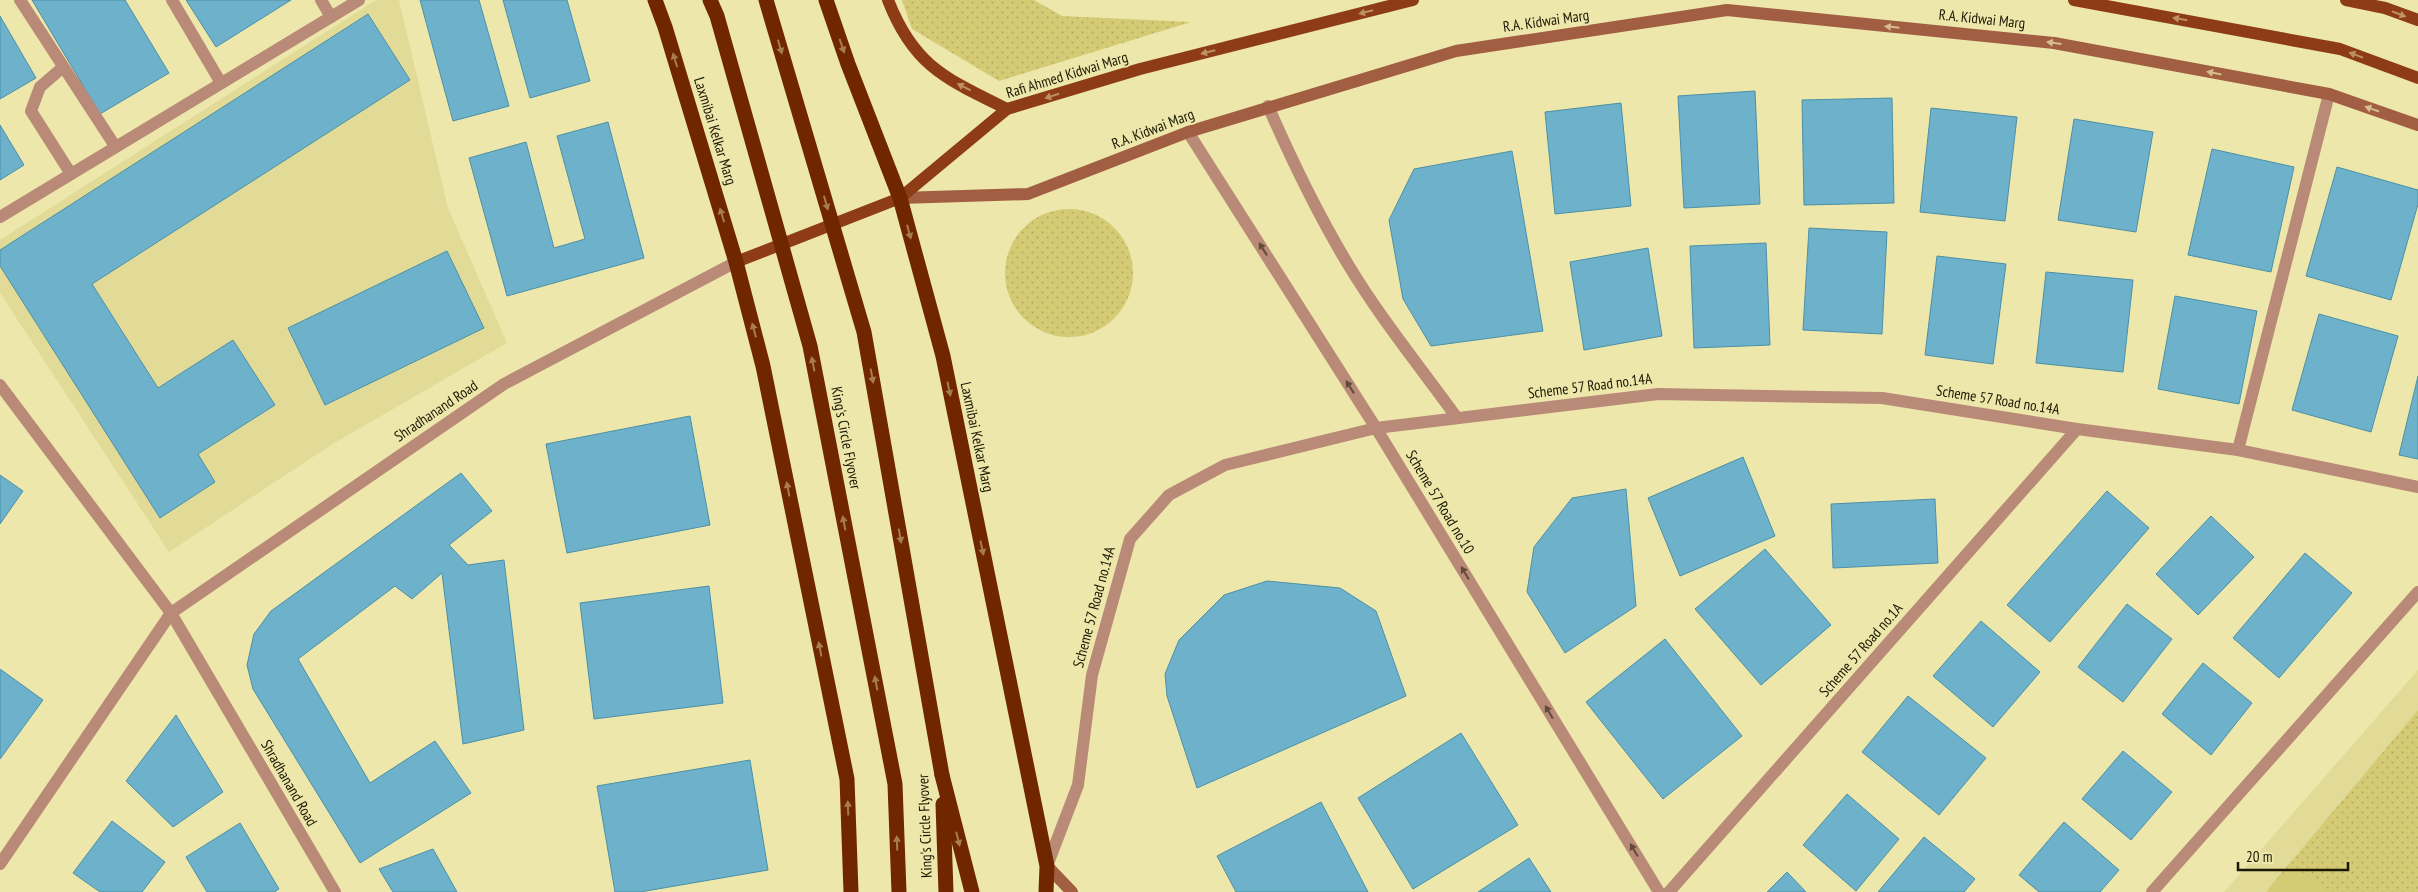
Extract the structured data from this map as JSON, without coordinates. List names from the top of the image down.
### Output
{
  "streets": {
    "highway": ["Laxmibai Kelkar Marg", "King's Circle Flyover"],
    "main road": ["Rafi Ahmed Kidwai Marg"],
    "street": [
      "R.A. Kidwai Marg",
      "Scheme 57 Road no.14A",
      "Shradhanand Road",
      "Scheme 57 Road no.10",
      "Scheme 57 Road no.1A"
    ]
  },
  "crossings": [
    ["R.A. Kidwai Marg", "Rafi Ahmed Kidwai Marg"],
    ["R.A. Kidwai Marg", "Laxmibai Kelkar Marg"],
    ["R.A. Kidwai Marg", "Scheme 57 Road no.10"],
    ["Rafi Ahmed Kidwai Marg", "Laxmibai Kelkar Marg"],
    ["Rafi Ahmed Kidwai Marg", "Shradhanand Road"],
    ["Laxmibai Kelkar Marg", "Scheme 57 Road no.14A"],
    ["Laxmibai Kelkar Marg", "Shradhanand Road"],
    ["Scheme 57 Road no.14A", "Scheme 57 Road no.10"],
    ["Scheme 57 Road no.14A", "Scheme 57 Road no.1A"]
  ],
  "one_way": ["R.A. Kidwai Marg", "Rafi Ahmed Kidwai Marg"],
  "scale_bar": "20 m"
}
